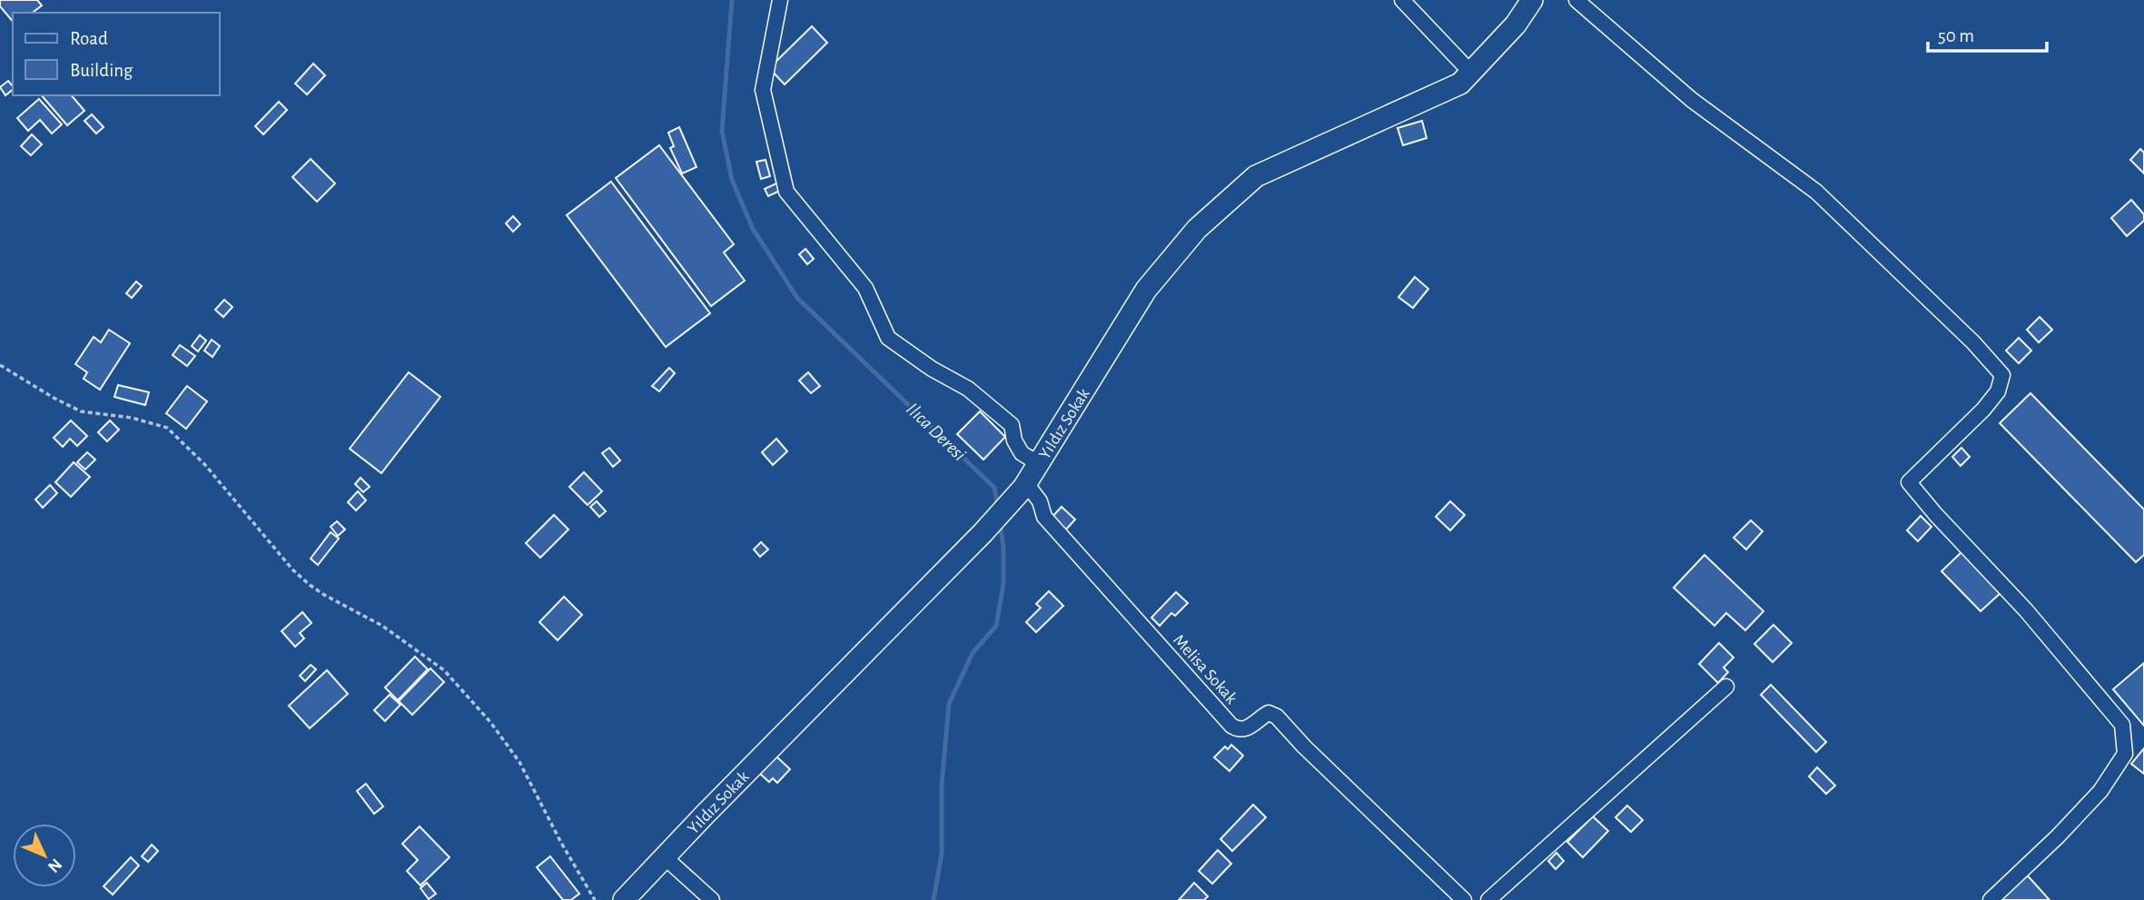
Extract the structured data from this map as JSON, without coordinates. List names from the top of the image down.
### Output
{
  "streets": {
    "street": ["Yıldız Sokak", "Melisa Sokak"]
  },
  "crossings": [
    ["Yıldız Sokak", "Melisa Sokak"]
  ],
  "water": ["Ilıca Deresi"],
  "legend": ["Road", "Building"],
  "scale_bar": "50 m",
  "north": "bottom right"
}
